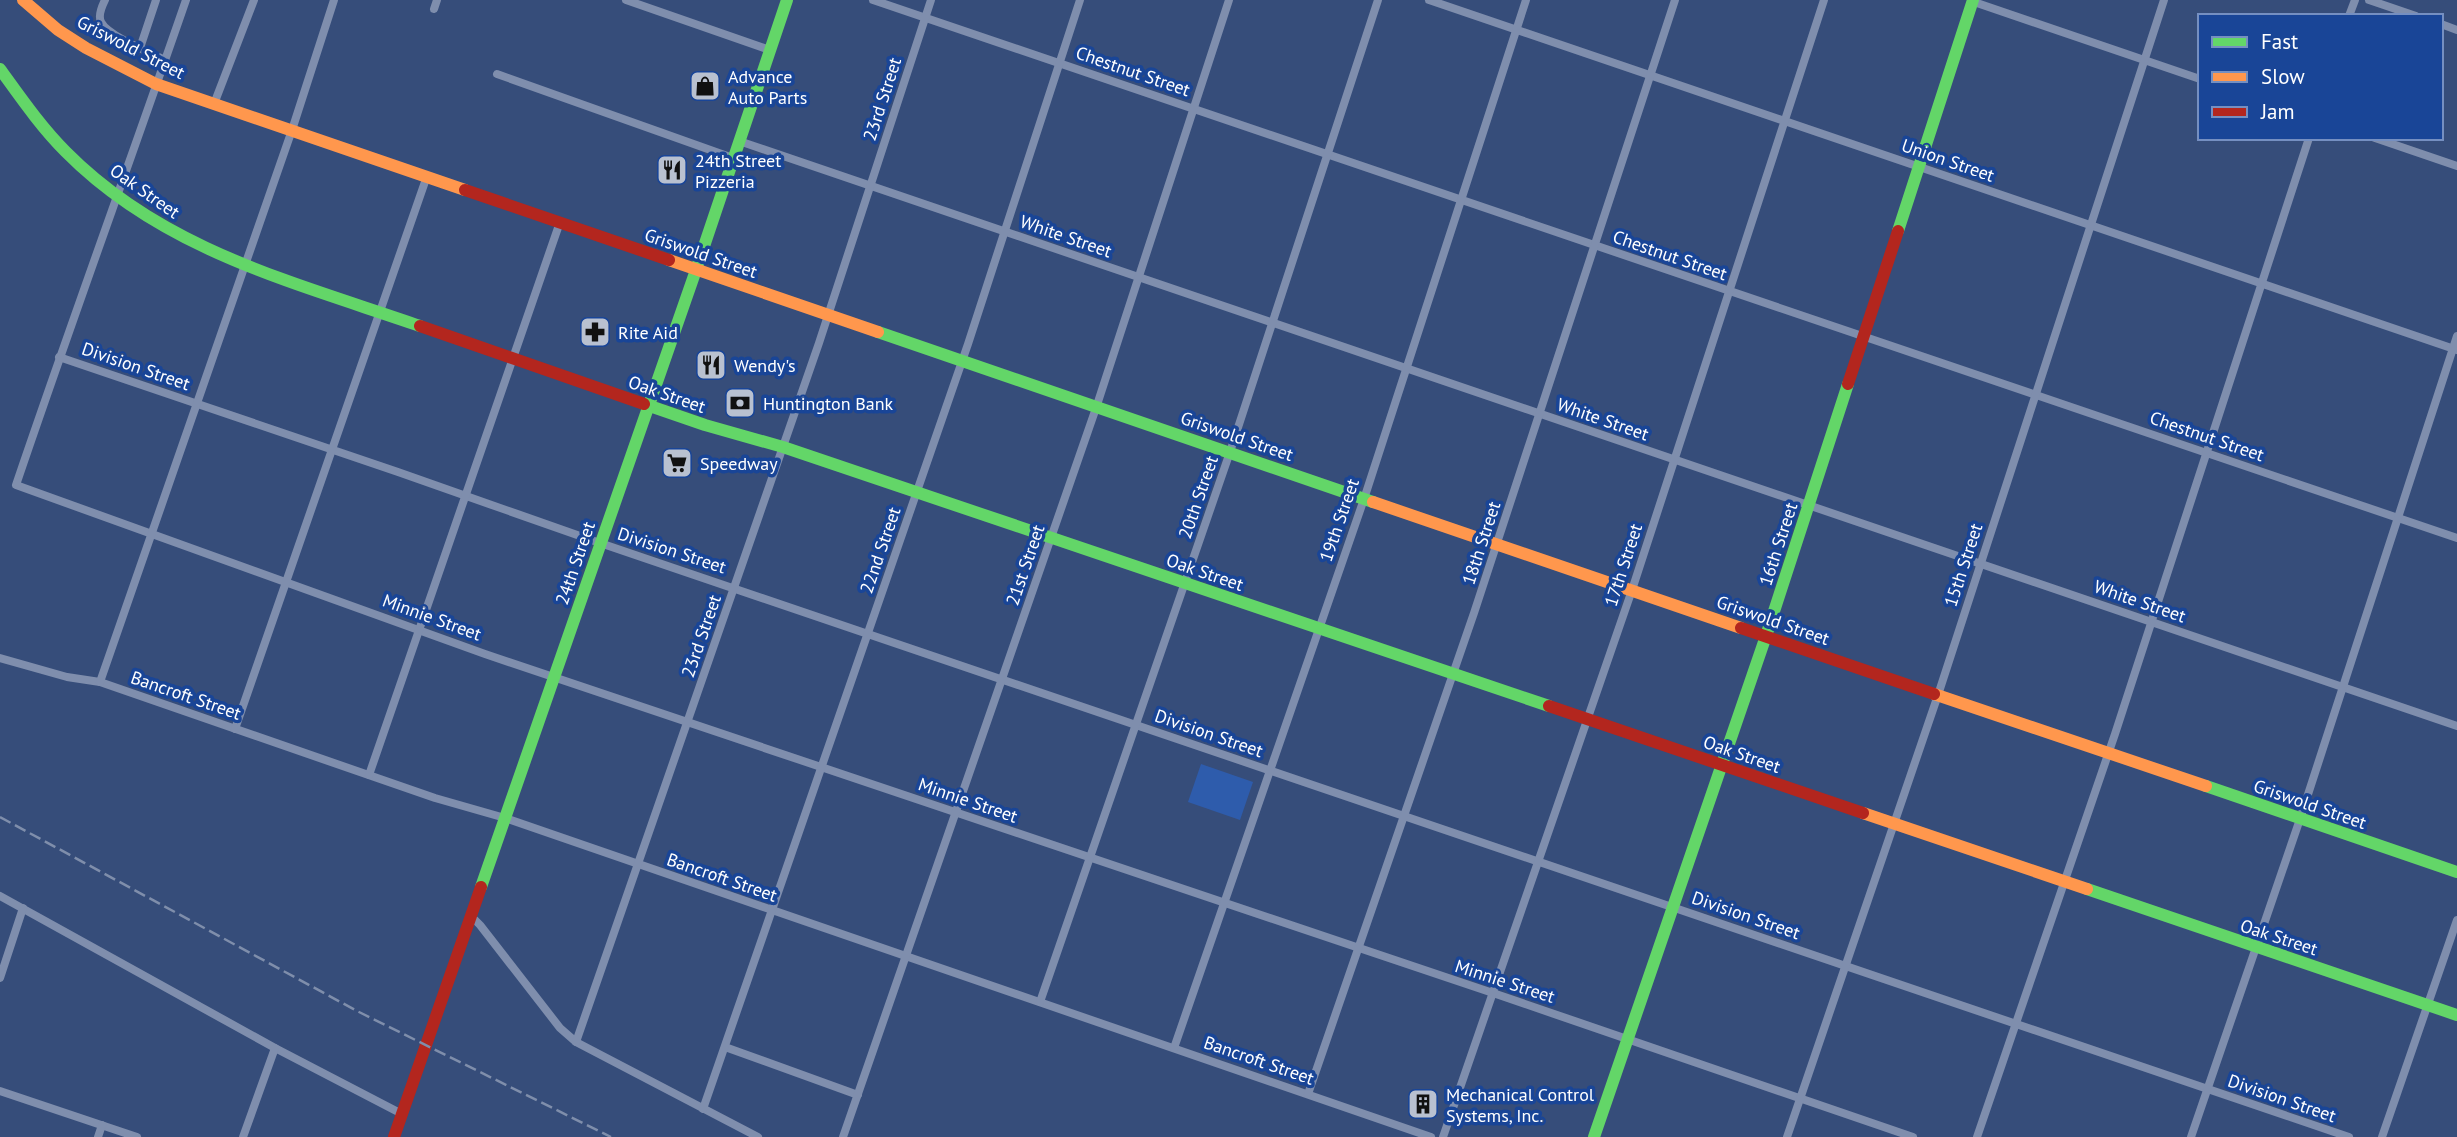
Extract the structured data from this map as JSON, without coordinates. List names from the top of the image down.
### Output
{
  "streets": {
    "main road": [
      "Griswold Street",
      "Oak Street",
      "16th Street",
      "24th Street"
    ],
    "street": [
      "Chestnut Street",
      "23rd Street",
      "Union Street",
      "White Street",
      "Division Street",
      "20th Street",
      "19th Street",
      "18th Street",
      "22nd Street",
      "21st Street",
      "17th Street",
      "15th Street",
      "Minnie Street",
      "Bancroft Street"
    ]
  },
  "crossings": [
    ["Griswold Street", "23rd Street"],
    ["Griswold Street", "20th Street"],
    ["Griswold Street", "19th Street"],
    ["Griswold Street", "18th Street"],
    ["Griswold Street", "16th Street"],
    ["Griswold Street", "22nd Street"],
    ["Griswold Street", "24th Street"],
    ["Griswold Street", "21st Street"],
    ["Griswold Street", "17th Street"],
    ["Griswold Street", "15th Street"],
    ["Chestnut Street", "23rd Street"],
    ["Chestnut Street", "20th Street"],
    ["Chestnut Street", "19th Street"],
    ["Chestnut Street", "18th Street"],
    ["Chestnut Street", "16th Street"],
    ["Chestnut Street", "22nd Street"],
    ["Chestnut Street", "21st Street"],
    ["Chestnut Street", "17th Street"],
    ["Chestnut Street", "15th Street"],
    ["23rd Street", "Oak Street"],
    ["23rd Street", "White Street"],
    ["23rd Street", "Division Street"],
    ["23rd Street", "Minnie Street"],
    ["23rd Street", "Bancroft Street"],
    ["Union Street", "19th Street"],
    ["Union Street", "18th Street"],
    ["Union Street", "16th Street"],
    ["Union Street", "17th Street"],
    ["Union Street", "15th Street"],
    ["Oak Street", "20th Street"],
    ["Oak Street", "19th Street"],
    ["Oak Street", "18th Street"],
    ["Oak Street", "16th Street"],
    ["Oak Street", "22nd Street"],
    ["Oak Street", "24th Street"],
    ["Oak Street", "21st Street"],
    ["Oak Street", "17th Street"],
    ["Oak Street", "15th Street"],
    ["White Street", "20th Street"],
    ["White Street", "19th Street"],
    ["White Street", "18th Street"],
    ["White Street", "16th Street"],
    ["White Street", "22nd Street"],
    ["White Street", "24th Street"],
    ["White Street", "21st Street"],
    ["White Street", "17th Street"],
    ["White Street", "15th Street"],
    ["Division Street", "20th Street"],
    ["Division Street", "19th Street"],
    ["Division Street", "18th Street"],
    ["Division Street", "16th Street"],
    ["Division Street", "22nd Street"],
    ["Division Street", "24th Street"],
    ["Division Street", "21st Street"],
    ["Division Street", "17th Street"],
    ["Division Street", "15th Street"],
    ["Division Street", "Minnie Street"],
    ["20th Street", "Minnie Street"],
    ["20th Street", "Bancroft Street"],
    ["19th Street", "Minnie Street"],
    ["19th Street", "Bancroft Street"],
    ["18th Street", "Minnie Street"],
    ["18th Street", "Bancroft Street"],
    ["16th Street", "Minnie Street"],
    ["22nd Street", "Minnie Street"],
    ["22nd Street", "Bancroft Street"],
    ["24th Street", "Minnie Street"],
    ["24th Street", "Bancroft Street"],
    ["21st Street", "Minnie Street"],
    ["21st Street", "Bancroft Street"],
    ["17th Street", "Minnie Street"],
    ["15th Street", "Minnie Street"]
  ],
  "places": {
    "shop": ["Advance Auto Parts"],
    "restaurant": ["24th Street Pizzeria", "Wendy's"],
    "pharmacy": ["Rite Aid"],
    "bank": ["Huntington Bank"],
    "supermarket": ["Speedway"],
    "building": ["Mechanical Control Systems, Inc."]
  },
  "legend": ["Fast", "Slow", "Jam"]
}
